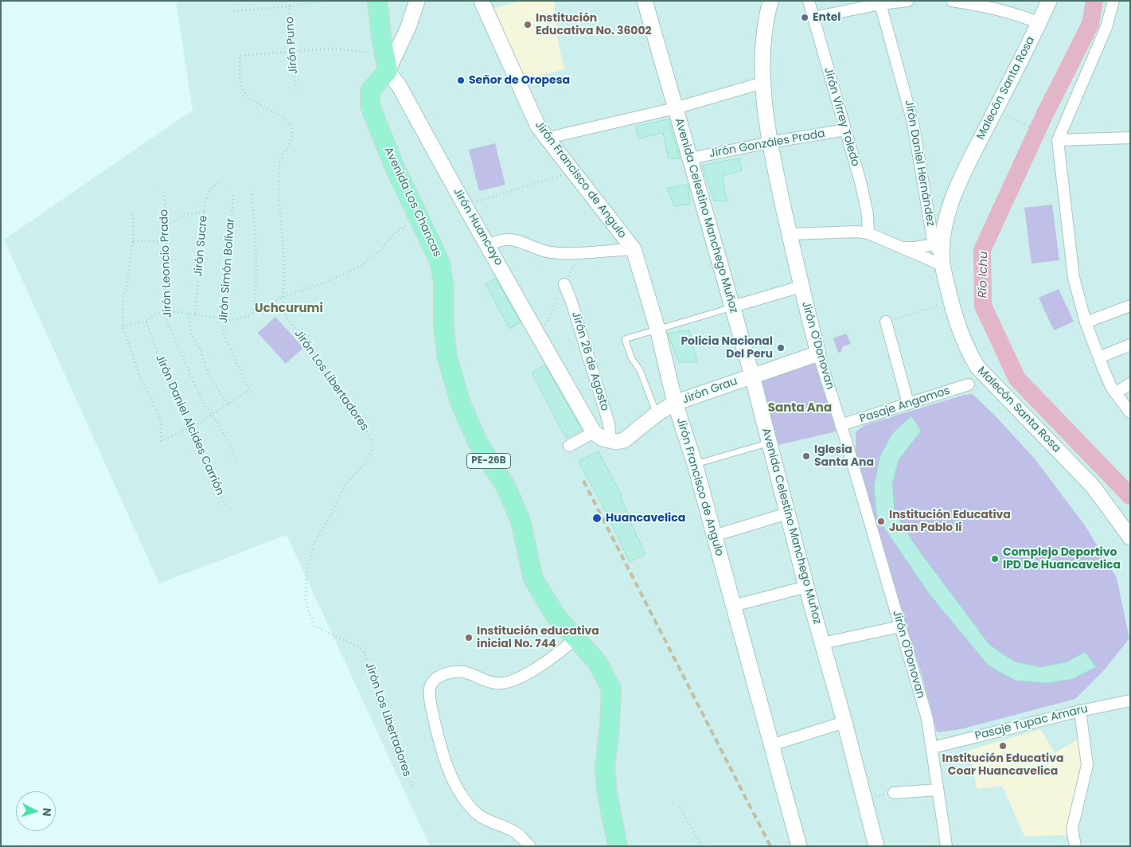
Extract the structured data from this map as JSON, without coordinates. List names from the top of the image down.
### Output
{
  "streets": {
    "highway": ["Avenida Los Chancas", "PE-26B"],
    "main road": [
      "Malecón Santa Rosa",
      "Jirón Francisco de Angulo",
      "Avenida Celestino Manchego Muñoz",
      "Jirón Huancayo",
      "Jirón O'Donovan",
      "Jirón Grau"
    ],
    "street": [
      "Jirón Virrey Toledo",
      "Jirón Gonzáles Prada",
      "Jirón Daniel Hernández",
      "Jirón 26 de Agosto",
      "Pasaje Angamos",
      "Pasaje Tupac Amaru"
    ],
    "path": [
      "Jirón Puno",
      "Jirón Sucre",
      "Jirón Leoncio Prado",
      "Jirón Simón Bolívar",
      "Jirón Los Libertadores",
      "Jirón Daniel Alcides Carrión"
    ]
  },
  "crossings": [
    ["Malecón Santa Rosa", "Jirón Daniel Hernández"],
    ["Jirón Virrey Toledo", "Jirón Gonzáles Prada"],
    ["Jirón Gonzáles Prada", "Avenida Celestino Manchego Muñoz"],
    ["Jirón Gonzáles Prada", "Jirón O'Donovan"],
    ["Jirón Francisco de Angulo", "Jirón Grau"],
    ["Avenida Los Chancas", "Jirón Huancayo"],
    ["Avenida Los Chancas", "PE-26B"],
    ["Avenida Celestino Manchego Muñoz", "Jirón Grau"],
    ["Jirón Huancayo", "PE-26B"],
    ["Jirón O'Donovan", "Jirón Grau"],
    ["Jirón O'Donovan", "Pasaje Angamos"],
    ["Jirón O'Donovan", "Pasaje Tupac Amaru"],
    ["Jirón 26 de Agosto", "Jirón Grau"]
  ],
  "districts": ["Uchcurumi", "Santa Ana"],
  "water": ["Río Ichu"],
  "places": [
    "Entel",
    "Institución Educativa No. 36002",
    "Señor de Oropesa",
    "Policia Nacional Del Peru",
    "Iglesia Santa Ana",
    "Huancavelica",
    "Institución Educativa Juan Pablo Ii",
    "Complejo Deportivo IPD De Huancavelica",
    "Institución educativa inicial No. 744",
    "Institución Educativa Coar Huancavelica"
  ],
  "north": "right"
}
